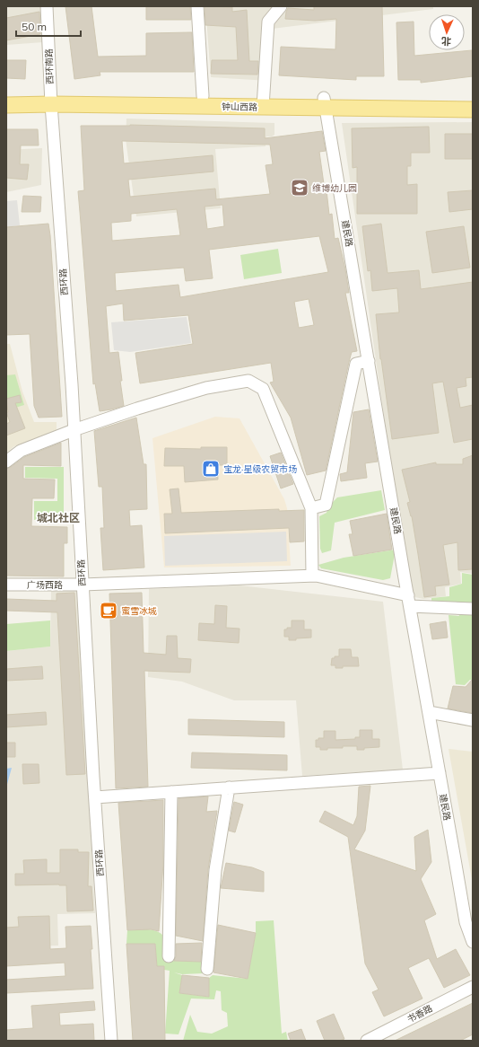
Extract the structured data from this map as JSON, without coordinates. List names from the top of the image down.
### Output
{
  "streets": {
    "main road": ["钟山西路"],
    "street": [
      "西环南路",
      "建民路",
      "西环路",
      "广场西路",
      "书香路"
    ]
  },
  "crossings": [
    ["西环南路", "钟山西路"],
    ["西环南路", "西环路"],
    ["钟山西路", "建民路"],
    ["钟山西路", "西环路"],
    ["建民路", "广场西路"],
    ["西环路", "广场西路"]
  ],
  "districts": ["城北社区"],
  "places": {
    "school or university": ["维博幼儿园"],
    "shop": ["宝龙·星级农贸市场"],
    "cafe": ["蜜雪冰城"]
  },
  "scale_bar": "50 m",
  "north": "bottom"
}
